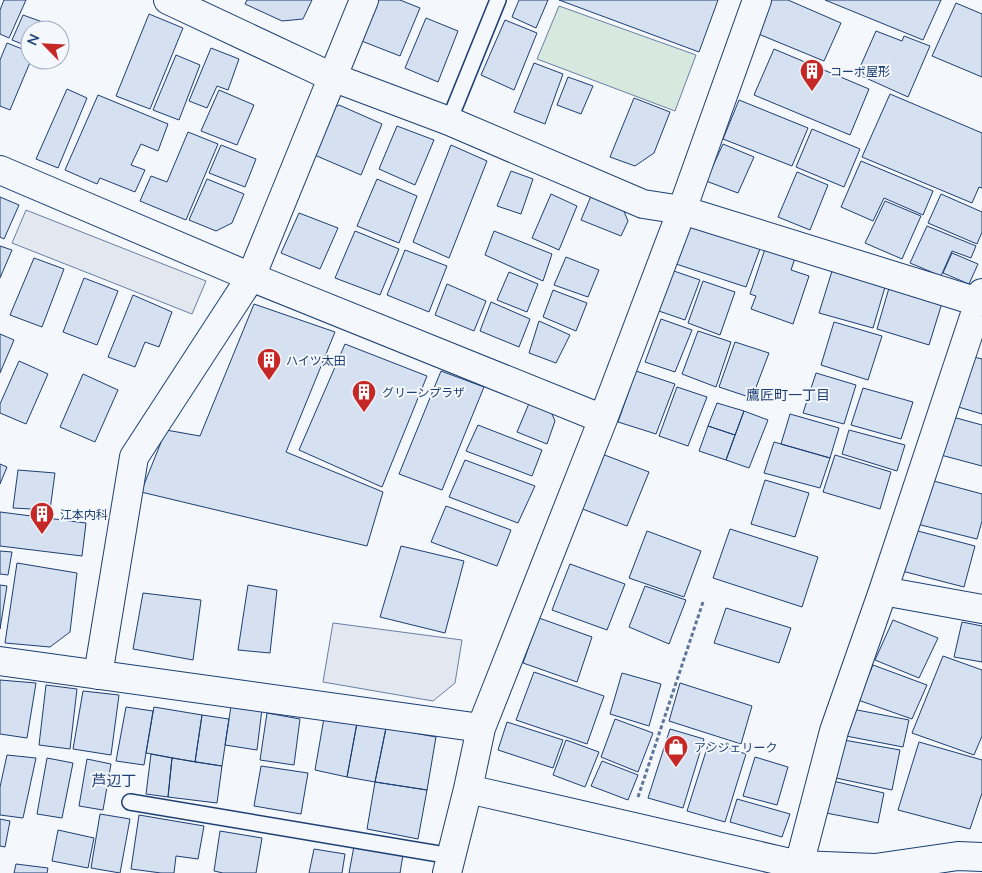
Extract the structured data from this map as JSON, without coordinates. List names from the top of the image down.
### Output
{
  "districts": ["鷹匠町一丁目", "芦辺丁"],
  "places": {
    "building": [
      "コーポ屋形",
      "ハイツ太田",
      "グリーンプラザ",
      "江本内科"
    ],
    "shop": ["アンジェリーク"]
  },
  "north": "top left"
}
